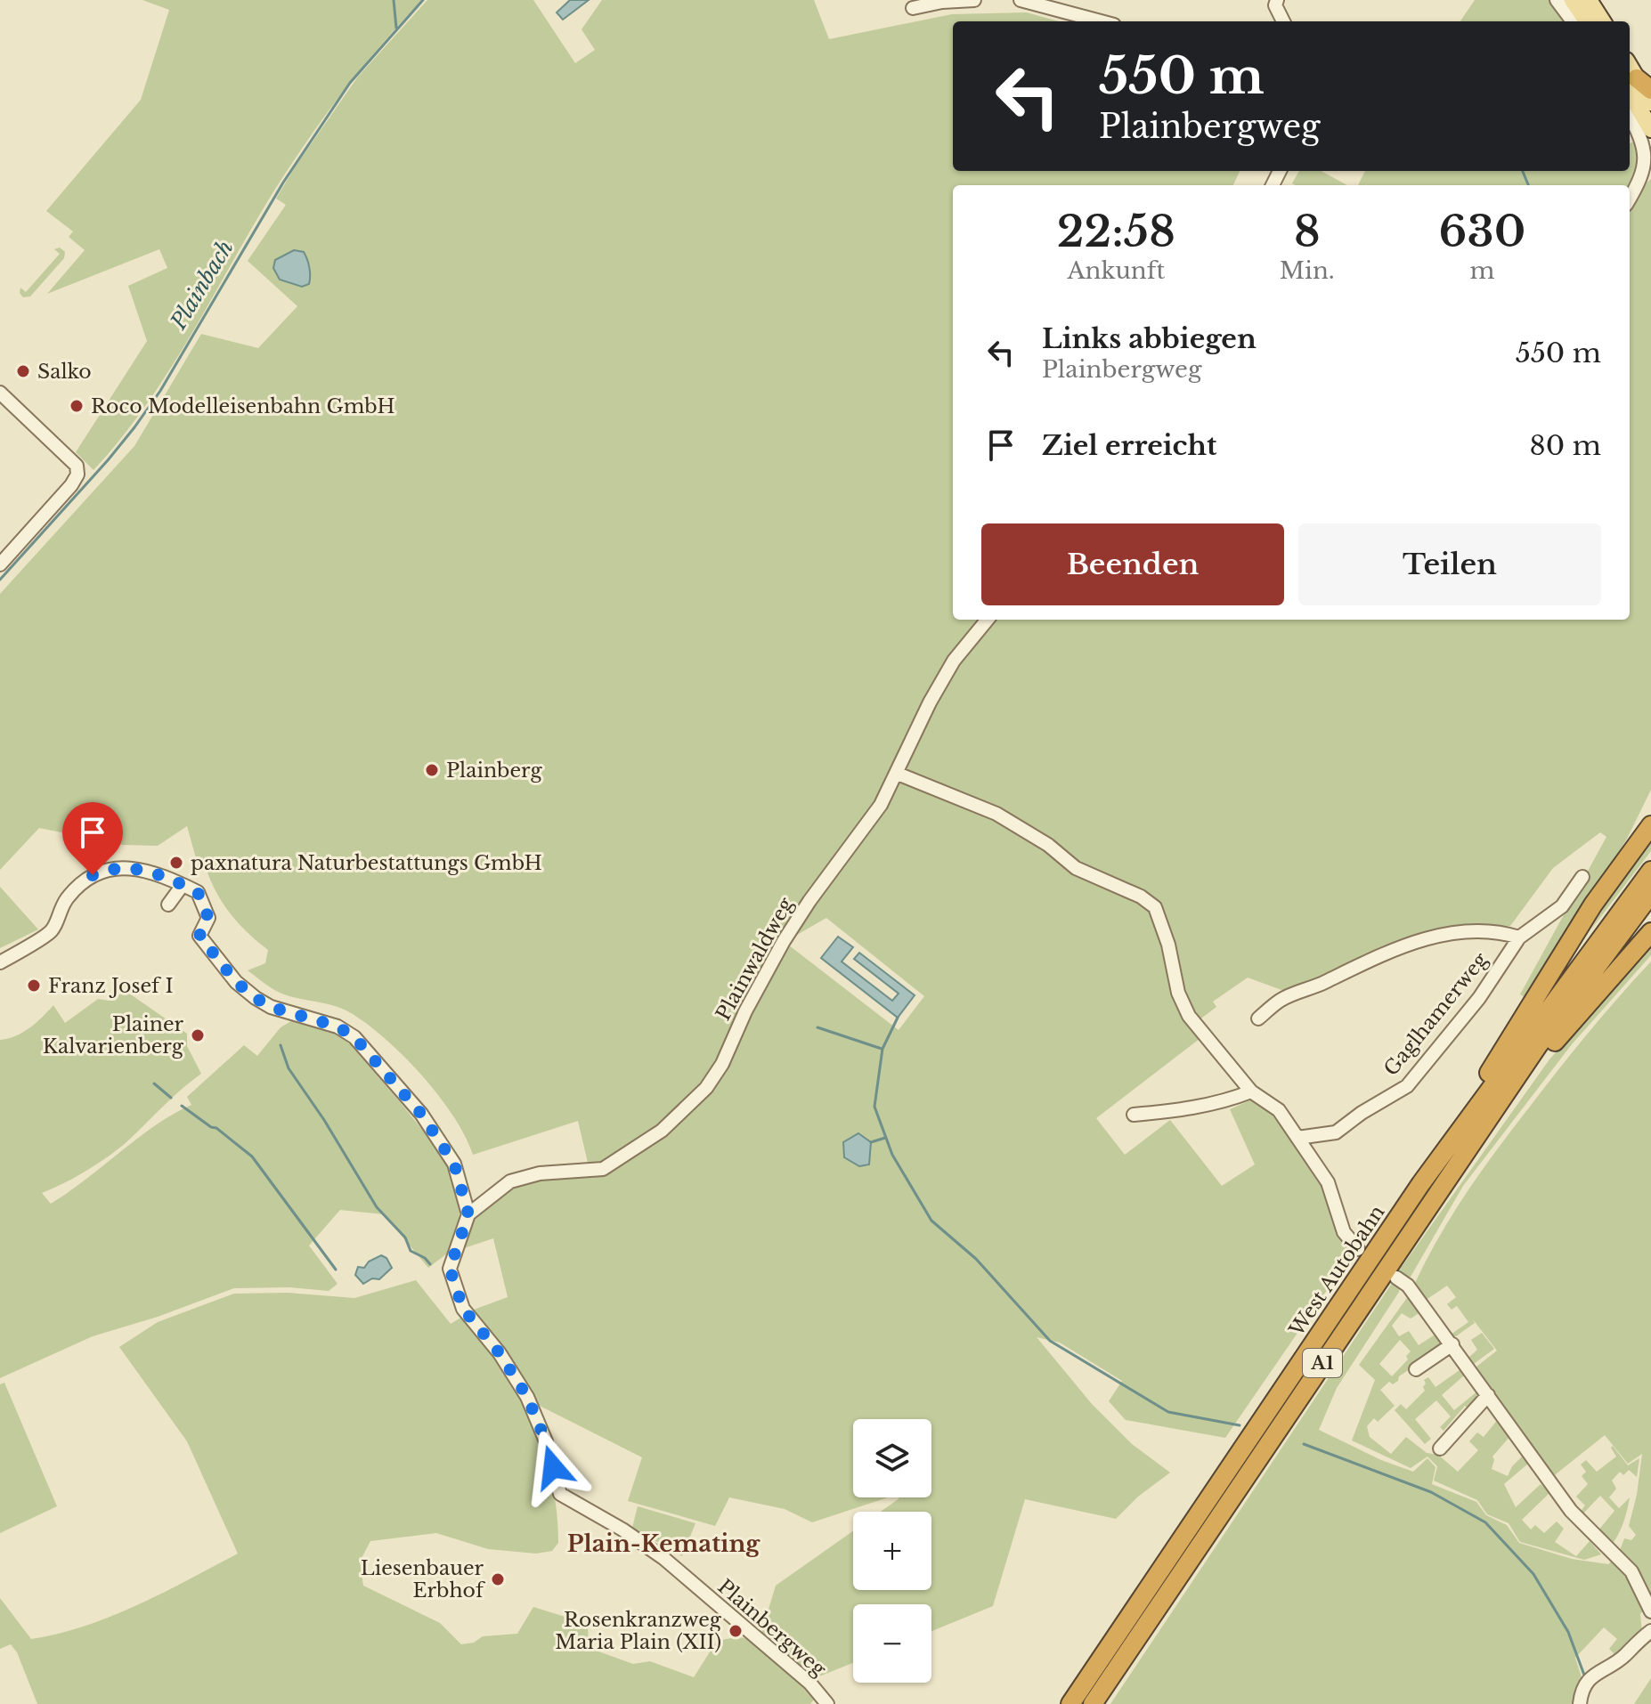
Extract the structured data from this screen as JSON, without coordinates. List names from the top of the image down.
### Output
{
  "streets": {
    "highway": ["West Autobahn", "A1"],
    "street": ["Plainwaldweg", "Gaglhamerweg", "Plainbergweg"]
  },
  "crossings": [
    ["Plainwaldweg", "Plainbergweg"]
  ],
  "districts": ["Plain-Kemating"],
  "water": ["Plainbach"],
  "places": [
    "Salko",
    "Roco Modelleisenbahn GmbH",
    "Plainberg",
    "paxnatura Naturbestattungs GmbH",
    "Franz Josef I",
    "Plainer Kalvarienberg",
    "Liesenbauer Erbhof",
    "Rosenkranzweg Maria Plain (XII)"
  ],
  "page": {
    "turn": ["550 m", "Plainbergweg"],
    "eta": [
      "22:58",
      "Ankunft",
      "8",
      "Min.",
      "630",
      "m"
    ],
    "list": [
      {
        "name": "Links abbiegen",
        "note": "Plainbergweg",
        "value": "550 m"
      },
      {
        "name": "Ziel erreicht",
        "value": "80 m"
      }
    ],
    "buttons": ["Beenden", "Teilen"],
    "map_buttons": ["+", "−"]
  }
}
